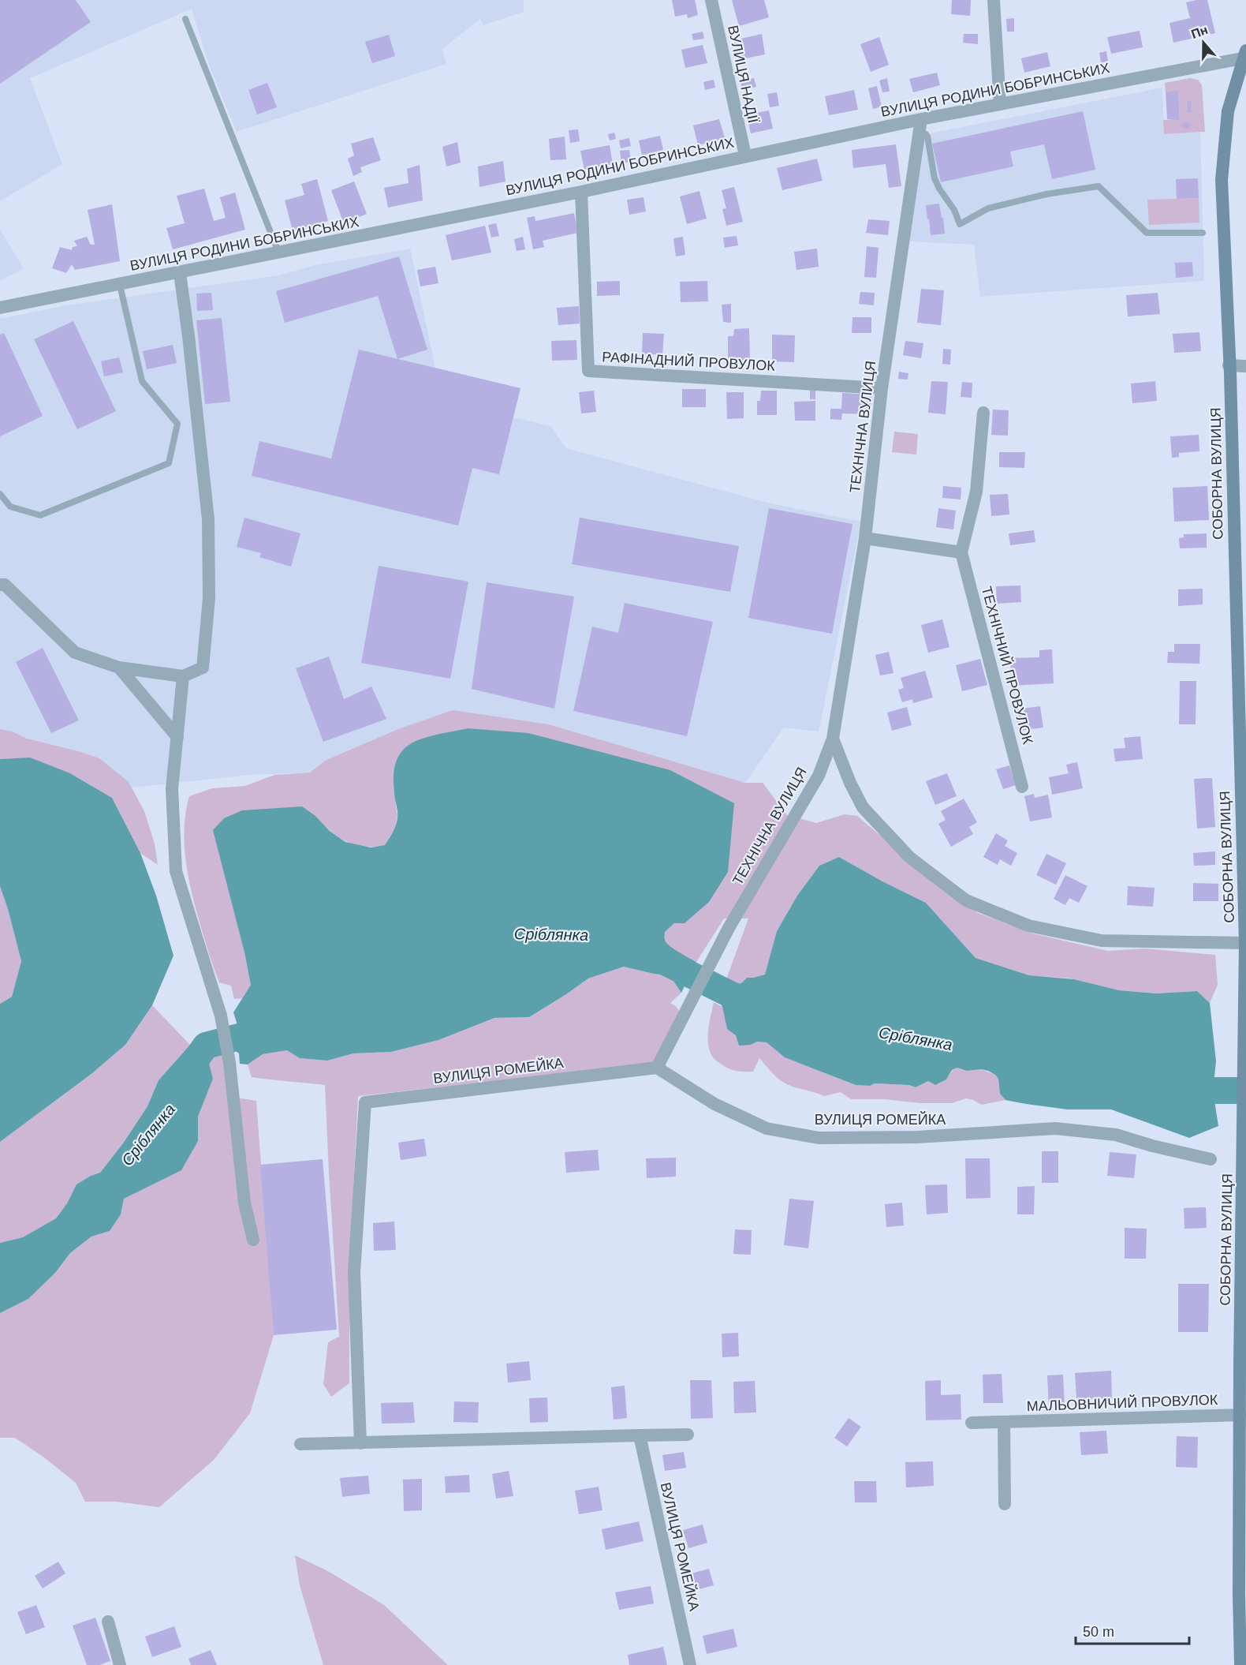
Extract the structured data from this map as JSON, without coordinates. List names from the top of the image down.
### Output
{
  "streets": {
    "main road": ["СОБОРНА ВУЛИЦЯ"],
    "street": [
      "ВУЛИЦЯ НАДІЇ",
      "ВУЛИЦЯ РОДИНИ БОБРИНСЬКИХ",
      "РАФІНАДНИЙ ПРОВУЛОК",
      "ТЕХНІЧНА ВУЛИЦЯ",
      "ТЕХНІЧНИЙ ПРОВУЛОК",
      "ВУЛИЦЯ РОМЕЙКА",
      "МАЛЬОВНИЧИЙ ПРОВУЛОК"
    ]
  },
  "crossings": [
    ["ВУЛИЦЯ НАДІЇ", "ВУЛИЦЯ РОДИНИ БОБРИНСЬКИХ"],
    ["ВУЛИЦЯ РОДИНИ БОБРИНСЬКИХ", "РАФІНАДНИЙ ПРОВУЛОК"],
    ["ВУЛИЦЯ РОДИНИ БОБРИНСЬКИХ", "ТЕХНІЧНА ВУЛИЦЯ"],
    ["ВУЛИЦЯ РОДИНИ БОБРИНСЬКИХ", "СОБОРНА ВУЛИЦЯ"],
    ["РАФІНАДНИЙ ПРОВУЛОК", "ТЕХНІЧНА ВУЛИЦЯ"],
    ["ТЕХНІЧНА ВУЛИЦЯ", "ВУЛИЦЯ РОМЕЙКА"],
    ["СОБОРНА ВУЛИЦЯ", "МАЛЬОВНИЧИЙ ПРОВУЛОК"]
  ],
  "water": ["Сріблянка"],
  "scale_bar": "50 m",
  "north": "top"
}
